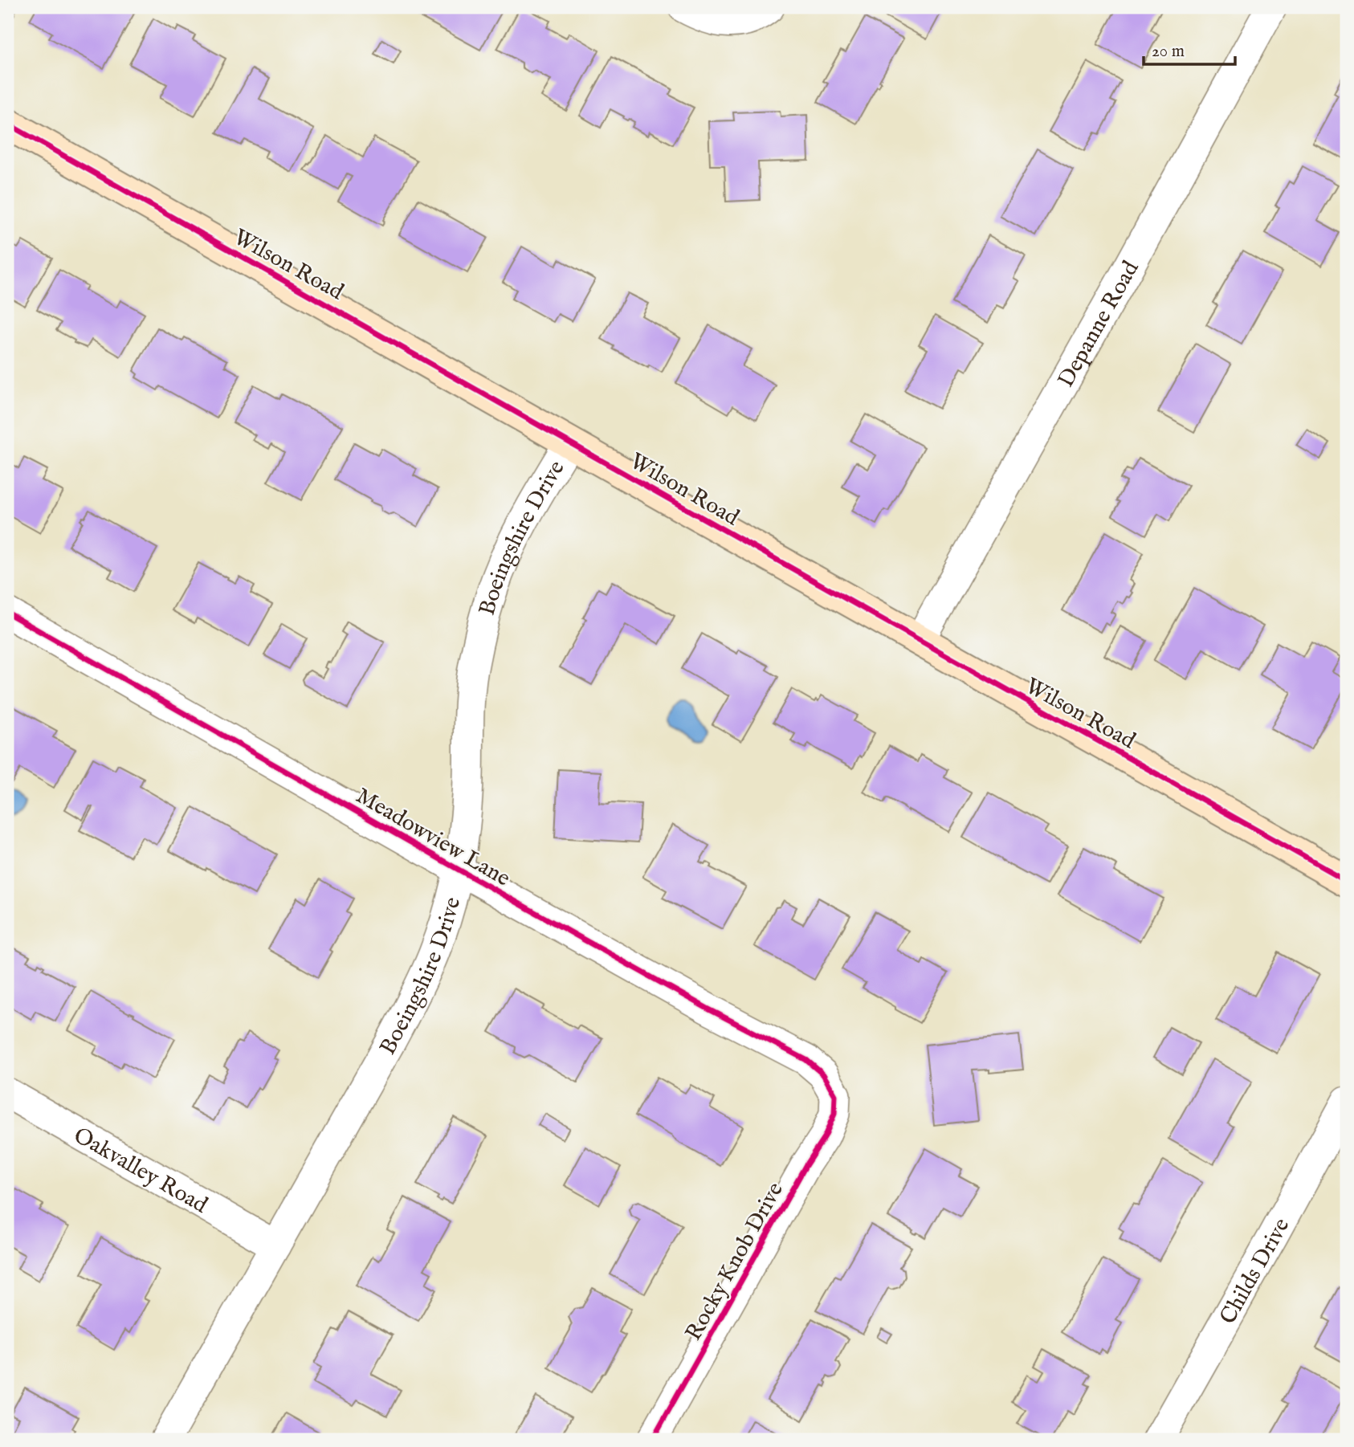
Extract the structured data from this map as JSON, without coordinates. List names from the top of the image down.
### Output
{
  "streets": {
    "street": [
      "Wilson Road",
      "Depanne Road",
      "Boeingshire Drive",
      "Meadowview Lane",
      "Oakvalley Road",
      "Rocky Knob Drive",
      "Childs Drive"
    ]
  },
  "crossings": [
    ["Wilson Road", "Depanne Road"],
    ["Wilson Road", "Boeingshire Drive"],
    ["Boeingshire Drive", "Meadowview Lane"],
    ["Boeingshire Drive", "Oakvalley Road"],
    ["Meadowview Lane", "Rocky Knob Drive"]
  ],
  "scale_bar": "20 m"
}
